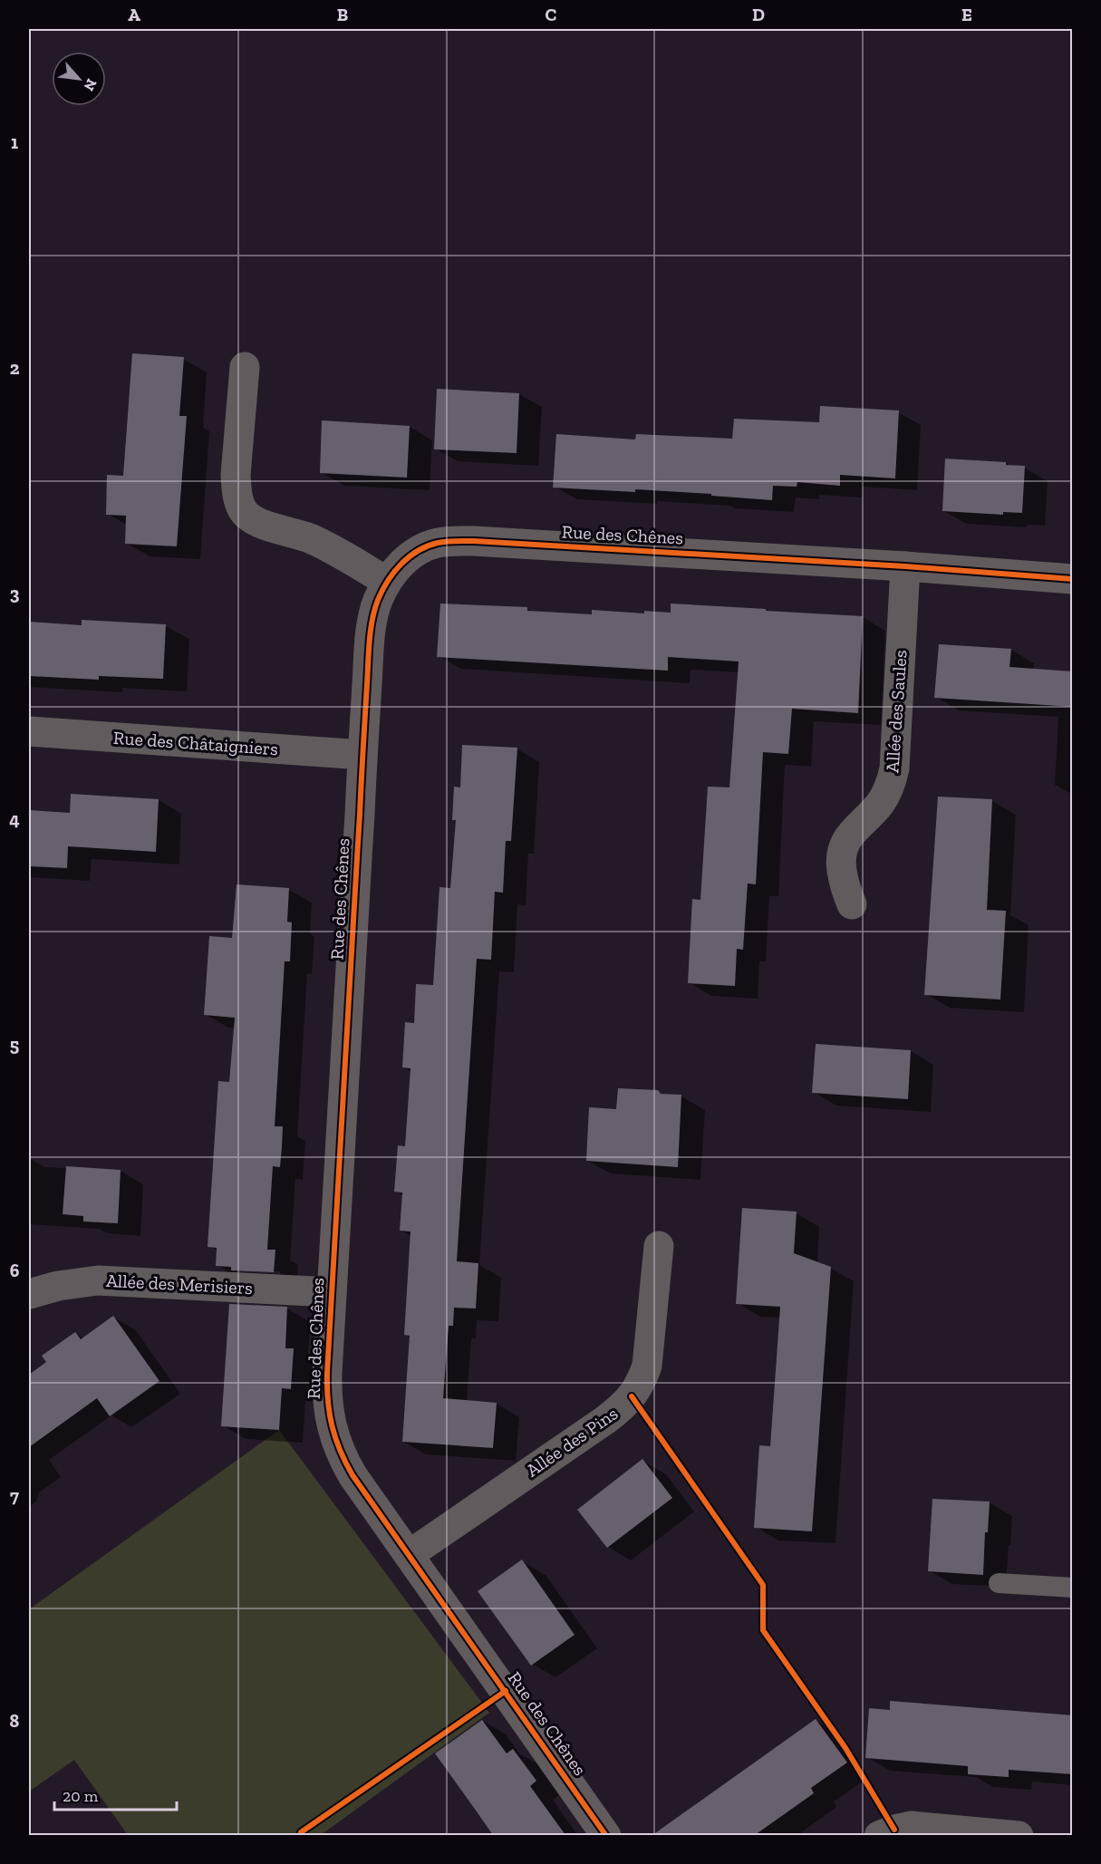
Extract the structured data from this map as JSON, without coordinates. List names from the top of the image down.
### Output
{
  "streets": {
    "street": [
      "Rue des Chênes",
      "Allée des Saules",
      "Rue des Châtaigniers",
      "Allée des Merisiers",
      "Allée des Pins"
    ]
  },
  "crossings": [
    ["Rue des Chênes", "Allée des Saules"],
    ["Rue des Chênes", "Rue des Châtaigniers"],
    ["Rue des Chênes", "Allée des Merisiers"],
    ["Rue des Chênes", "Allée des Pins"]
  ],
  "scale_bar": "20 m",
  "north": "bottom right",
  "grid": {
    "columns": [
      "A",
      "B",
      "C",
      "D",
      "E"
    ],
    "rows": [
      "1",
      "2",
      "3",
      "4",
      "5",
      "6",
      "7",
      "8"
    ]
  }
}
